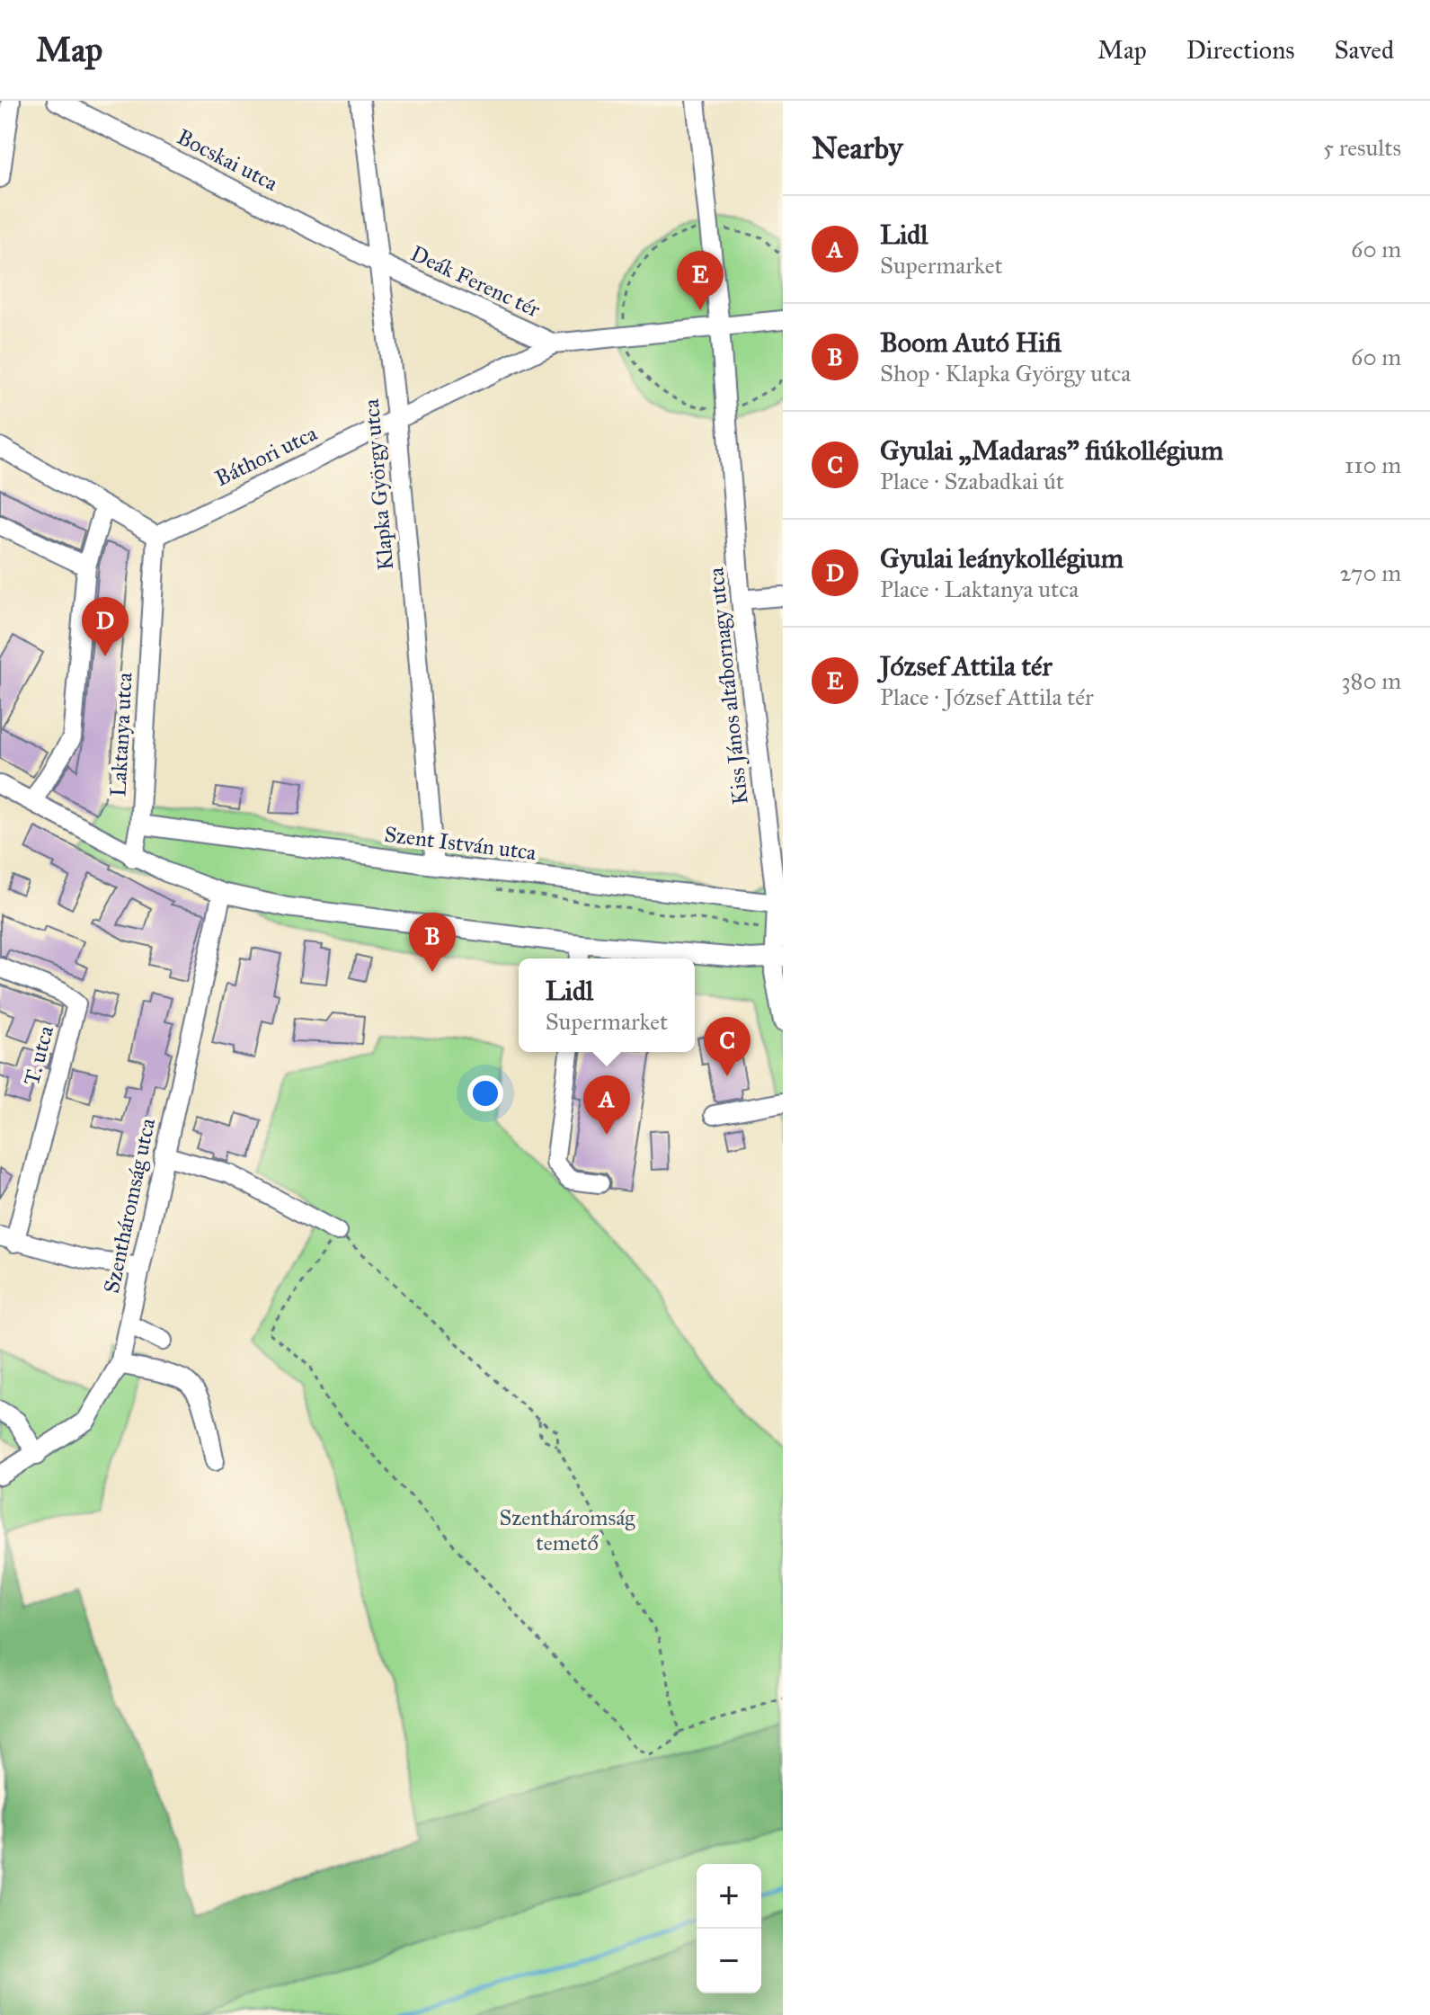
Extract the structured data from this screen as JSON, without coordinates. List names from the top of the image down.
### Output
{
  "streets": {
    "street": [
      "Bocskai utca",
      "Deák Ferenc tér",
      "Báthori utca",
      "Klapka György utca",
      "Kiss János altábornagy utca",
      "Laktanya utca",
      "Szent István utca",
      "T. utca",
      "Szentháromság utca"
    ]
  },
  "crossings": [
    ["Bocskai utca", "Deák Ferenc tér"],
    ["Bocskai utca", "Klapka György utca"],
    ["Deák Ferenc tér", "Báthori utca"],
    ["Deák Ferenc tér", "Klapka György utca"],
    ["Deák Ferenc tér", "Kiss János altábornagy utca"],
    ["Báthori utca", "Klapka György utca"],
    ["Báthori utca", "Laktanya utca"],
    ["Klapka György utca", "Szent István utca"],
    ["Kiss János altábornagy utca", "Szent István utca"],
    ["Laktanya utca", "Szent István utca"]
  ],
  "parks": ["Szentháromság temető"],
  "page": {
    "header": "Map",
    "nav": ["Map", "Directions", "Saved"],
    "heading": ["Nearby", "5 results"],
    "list": [
      {
        "mark": "A",
        "name": "Lidl",
        "note": "Supermarket",
        "value": "60 m"
      },
      {
        "mark": "B",
        "name": "Boom Autó Hifi",
        "note": "Shop · Klapka György utca",
        "value": "60 m"
      },
      {
        "mark": "C",
        "name": "Gyulai „Madaras” fiúkollégium",
        "note": "Place · Szabadkai út",
        "value": "110 m"
      },
      {
        "mark": "D",
        "name": "Gyulai leánykollégium",
        "note": "Place · Laktanya utca",
        "value": "270 m"
      },
      {
        "mark": "E",
        "name": "József Attila tér",
        "note": "Place · József Attila tér",
        "value": "380 m"
      }
    ],
    "pins": [
      "E",
      "D",
      "B",
      "C",
      "A"
    ],
    "popup": ["Lidl", "Supermarket"],
    "map_buttons": ["+", "−"]
  }
}
